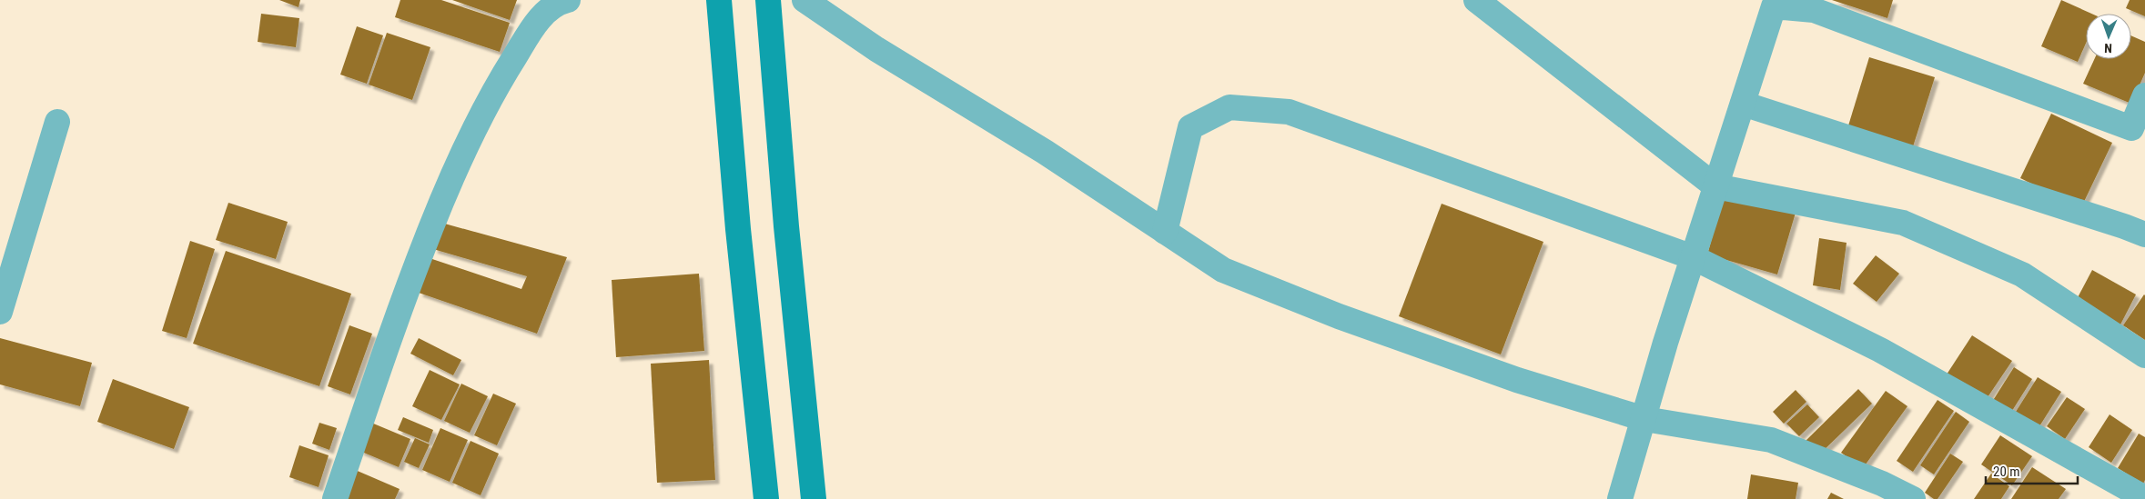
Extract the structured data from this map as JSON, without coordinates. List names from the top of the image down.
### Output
{
  "scale_bar": "20 m",
  "north": "bottom"
}
